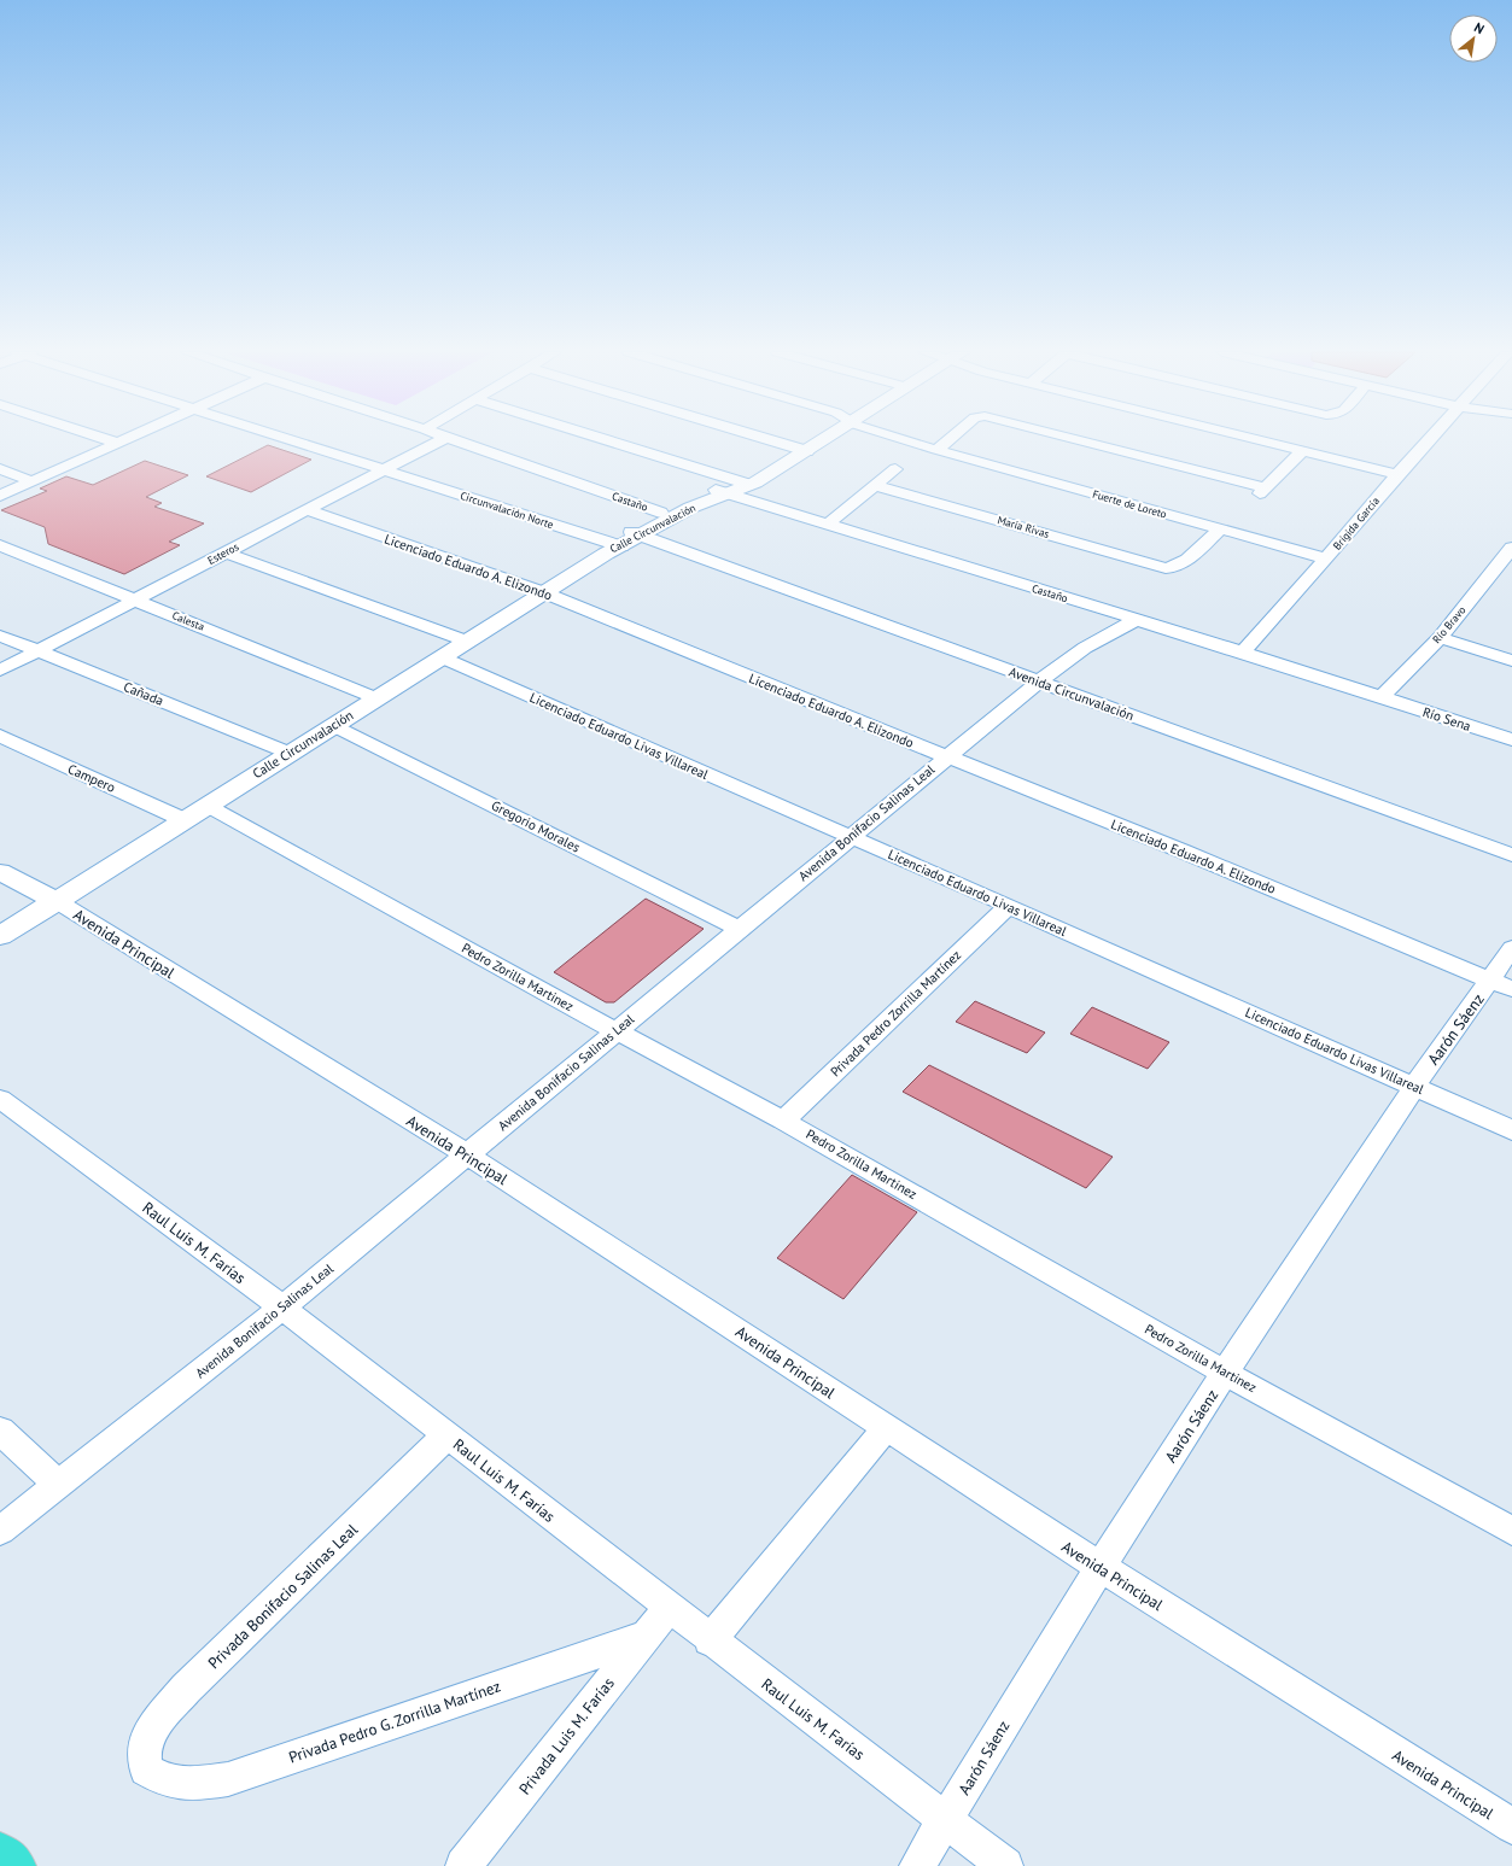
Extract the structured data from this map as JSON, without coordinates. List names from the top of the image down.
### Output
{
  "streets": {
    "street": [
      "Castaño",
      "Fuerte de Loreto",
      "Circunvalación Norte",
      "Brígida García",
      "María Rivas",
      "Calle Circunvalación",
      "Esteros",
      "Licenciado Eduardo A. Elizondo",
      "Calesta",
      "Río Bravo",
      "Cañada",
      "Avenida Circunvalación",
      "Río Sena",
      "Licenciado Eduardo Livas Villareal",
      "Campero",
      "Avenida Bonifacio Salinas Leal",
      "Gregorio Morales",
      "Avenida Principal",
      "Pedro Zorilla Martinez",
      "Privada Pedro Zorrilla Martínez",
      "Aarón Sáenz",
      "Raul Luis M. Farías",
      "Privada Bonifacio Salinas Leal",
      "Privada Pedro G. Zorrilla Martínez",
      "Privada Luis M. Farías"
    ]
  },
  "crossings": [
    ["Castaño", "Brígida García"],
    ["Castaño", "Calle Circunvalación"],
    ["Castaño", "Río Bravo"],
    ["Castaño", "Río Sena"],
    ["Castaño", "Avenida Bonifacio Salinas Leal"],
    ["Fuerte de Loreto", "Brígida García"],
    ["Fuerte de Loreto", "María Rivas"],
    ["Circunvalación Norte", "Calle Circunvalación"],
    ["Circunvalación Norte", "Esteros"],
    ["Circunvalación Norte", "Avenida Circunvalación"],
    ["Calle Circunvalación", "Licenciado Eduardo A. Elizondo"],
    ["Calle Circunvalación", "Calesta"],
    ["Calle Circunvalación", "Cañada"],
    ["Calle Circunvalación", "Avenida Circunvalación"],
    ["Calle Circunvalación", "Licenciado Eduardo Livas Villareal"],
    ["Calle Circunvalación", "Campero"],
    ["Calle Circunvalación", "Gregorio Morales"],
    ["Calle Circunvalación", "Avenida Principal"],
    ["Calle Circunvalación", "Pedro Zorilla Martinez"],
    ["Esteros", "Licenciado Eduardo A. Elizondo"],
    ["Esteros", "Calesta"],
    ["Esteros", "Cañada"],
    ["Licenciado Eduardo A. Elizondo", "Avenida Bonifacio Salinas Leal"],
    ["Licenciado Eduardo A. Elizondo", "Aarón Sáenz"],
    ["Río Bravo", "Río Sena"],
    ["Avenida Circunvalación", "Avenida Bonifacio Salinas Leal"],
    ["Licenciado Eduardo Livas Villareal", "Avenida Bonifacio Salinas Leal"],
    ["Licenciado Eduardo Livas Villareal", "Privada Pedro Zorrilla Martínez"],
    ["Licenciado Eduardo Livas Villareal", "Aarón Sáenz"],
    ["Avenida Bonifacio Salinas Leal", "Gregorio Morales"],
    ["Avenida Bonifacio Salinas Leal", "Avenida Principal"],
    ["Avenida Bonifacio Salinas Leal", "Pedro Zorilla Martinez"],
    ["Avenida Bonifacio Salinas Leal", "Raul Luis M. Farías"],
    ["Avenida Principal", "Aarón Sáenz"],
    ["Pedro Zorilla Martinez", "Privada Pedro Zorrilla Martínez"],
    ["Pedro Zorilla Martinez", "Aarón Sáenz"],
    ["Aarón Sáenz", "Raul Luis M. Farías"],
    ["Raul Luis M. Farías", "Privada Bonifacio Salinas Leal"],
    ["Raul Luis M. Farías", "Privada Luis M. Farías"],
    ["Privada Bonifacio Salinas Leal", "Privada Pedro G. Zorrilla Martínez"],
    ["Privada Pedro G. Zorrilla Martínez", "Privada Luis M. Farías"]
  ],
  "north": "top right"
}
